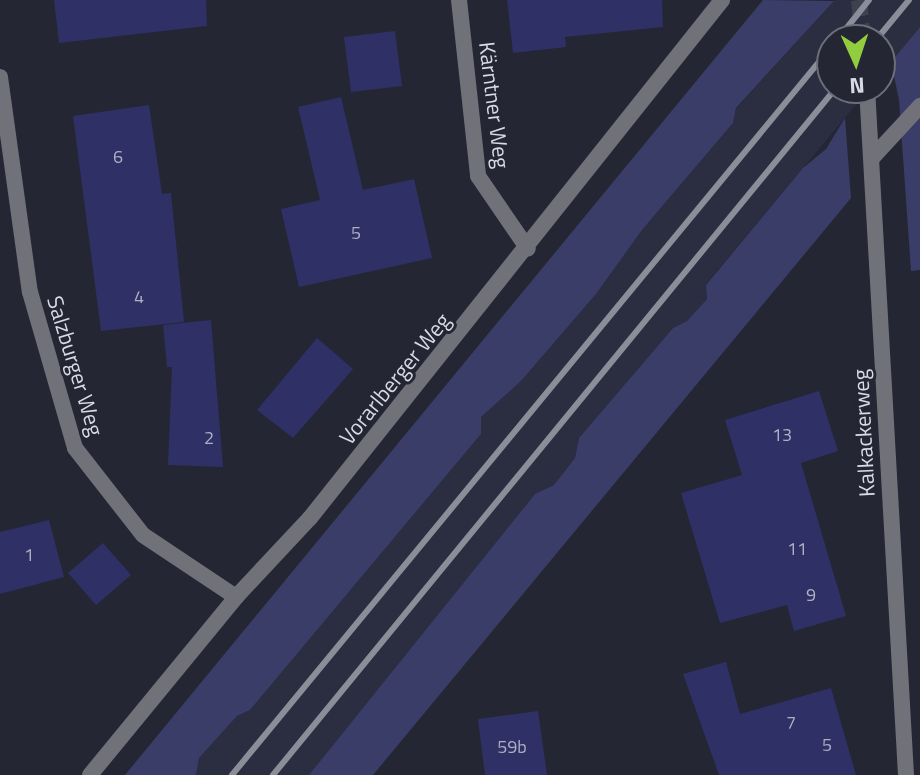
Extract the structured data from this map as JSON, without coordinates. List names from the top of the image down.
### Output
{
  "streets": {
    "street": [
      "Kärntner Weg",
      "Salzburger Weg",
      "Vorarlberger Weg",
      "Kalkackerweg"
    ]
  },
  "crossings": [
    ["Kärntner Weg", "Vorarlberger Weg"],
    ["Salzburger Weg", "Vorarlberger Weg"]
  ],
  "house_numbers": [
    "6",
    "5",
    "4",
    "13",
    "2",
    "11",
    "1",
    "9",
    "7",
    "5",
    "59b"
  ],
  "north": "bottom"
}
